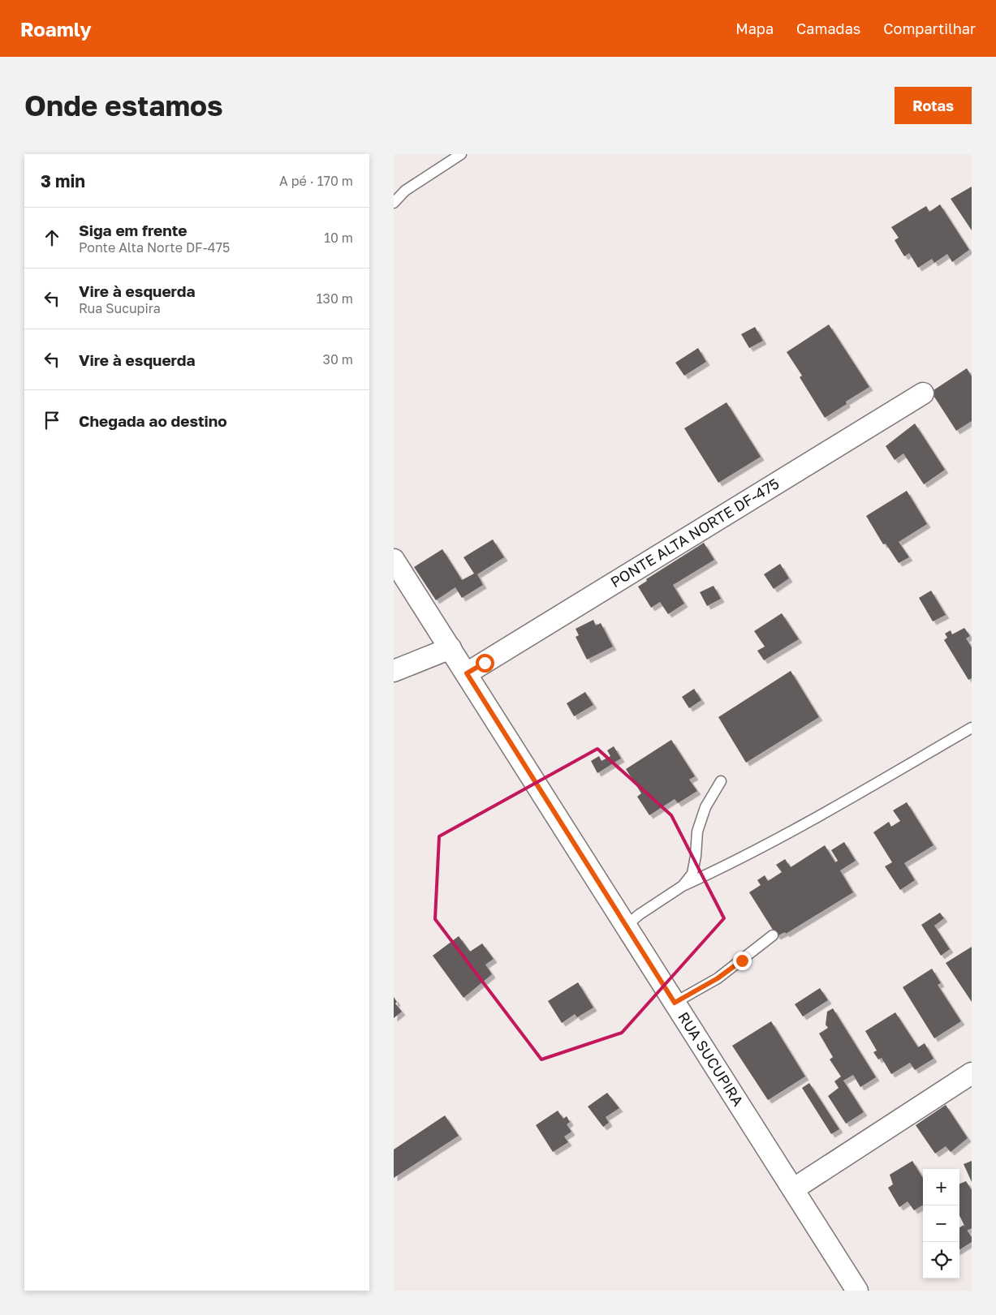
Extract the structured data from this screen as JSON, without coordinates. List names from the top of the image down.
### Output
{
  "streets": {
    "street": ["PONTE ALTA NORTE DF-475", "RUA SUCUPIRA"]
  },
  "crossings": [
    ["PONTE ALTA NORTE DF-475", "RUA SUCUPIRA"]
  ],
  "page": {
    "header": "Roamly",
    "nav": ["Mapa", "Camadas", "Compartilhar"],
    "buttons": "Rotas",
    "title": "Onde estamos",
    "heading": ["3 min", "A pé · 170 m"],
    "list": [
      ["Siga em frente", "Ponte Alta Norte DF-475", "10 m"],
      ["Vire à esquerda", "Rua Sucupira", "130 m"],
      ["Vire à esquerda", "30 m"],
      "Chegada ao destino"
    ],
    "map_buttons": ["+", "−"]
  }
}
